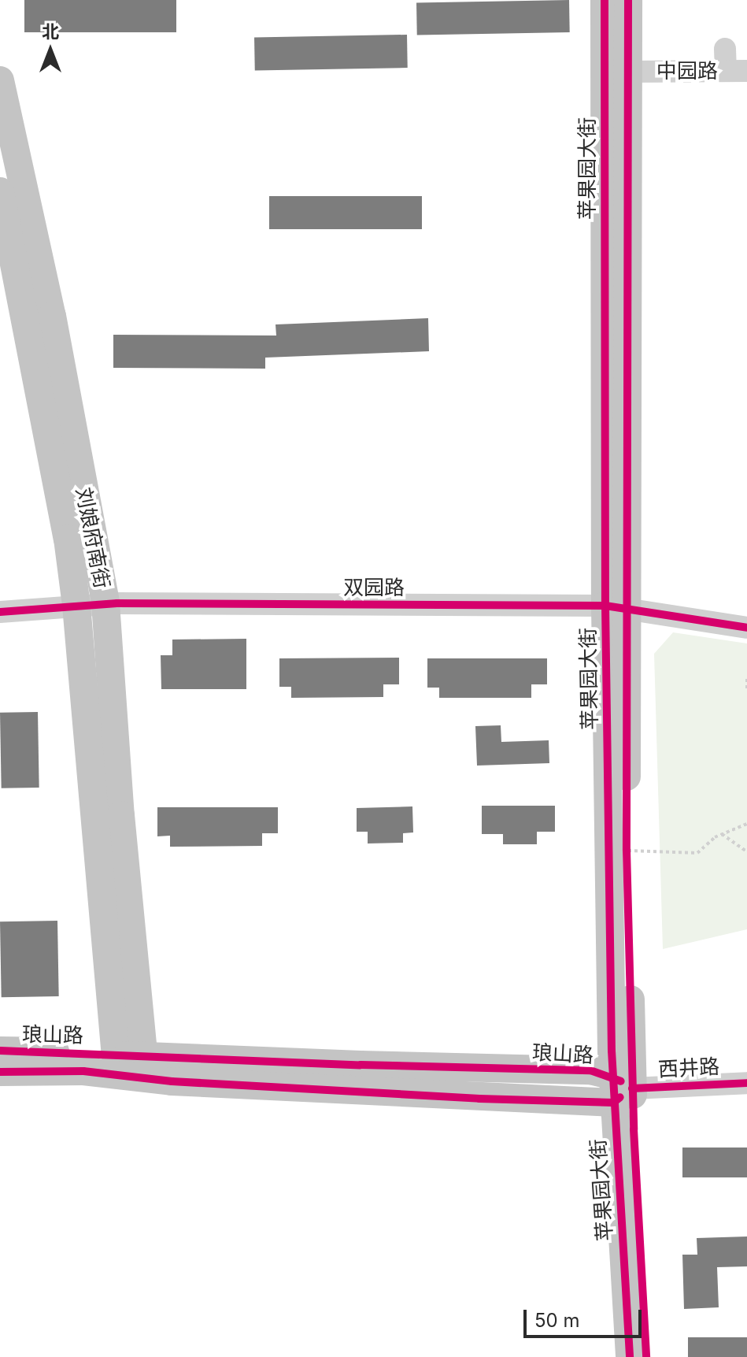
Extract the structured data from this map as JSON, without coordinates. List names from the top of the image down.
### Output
{
  "streets": {
    "main road": ["苹果园大街", "刘娘府南街", "琅山路"],
    "street": ["中园路", "双园路", "西井路"]
  },
  "crossings": [
    ["中园路", "苹果园大街"],
    ["苹果园大街", "双园路"],
    ["苹果园大街", "琅山路"],
    ["苹果园大街", "西井路"],
    ["刘娘府南街", "双园路"],
    ["刘娘府南街", "琅山路"],
    ["琅山路", "西井路"]
  ],
  "scale_bar": "50 m",
  "north": "top"
}
